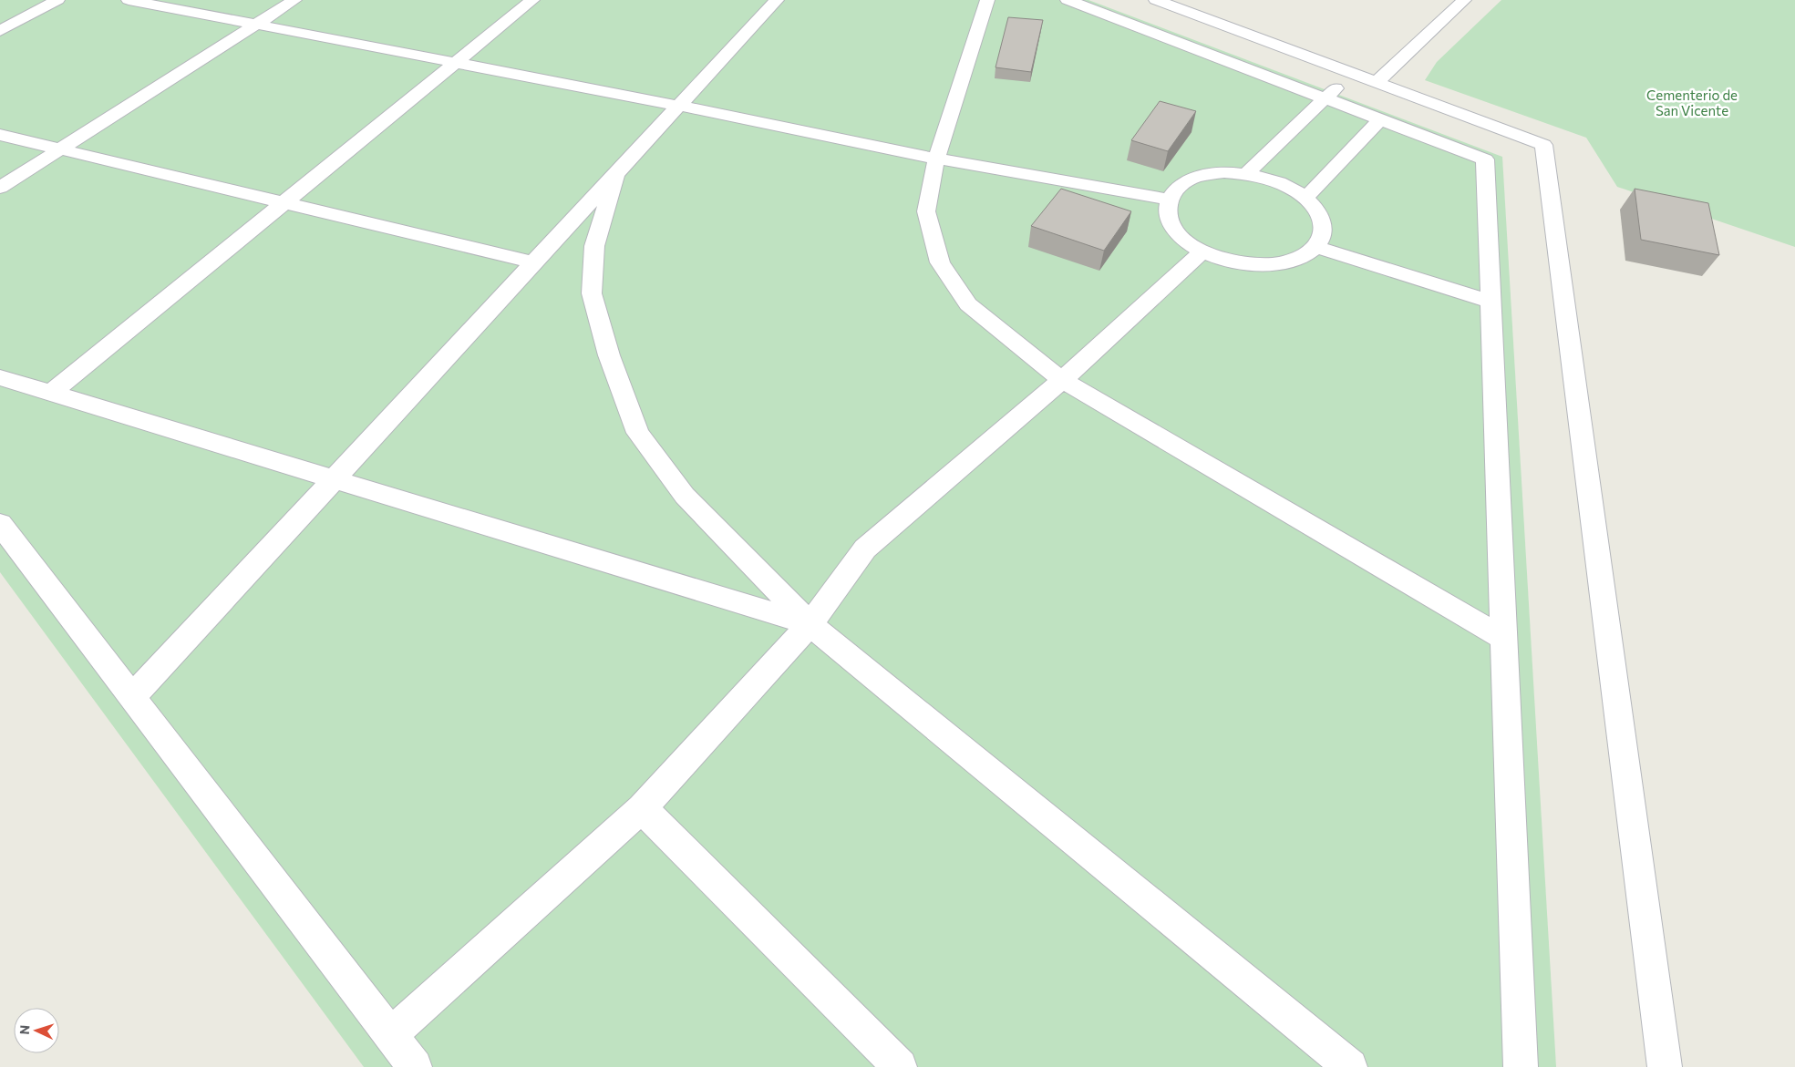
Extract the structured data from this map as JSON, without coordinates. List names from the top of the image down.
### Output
{
  "parks": ["Cementerio de San Vicente"],
  "north": "left"
}
